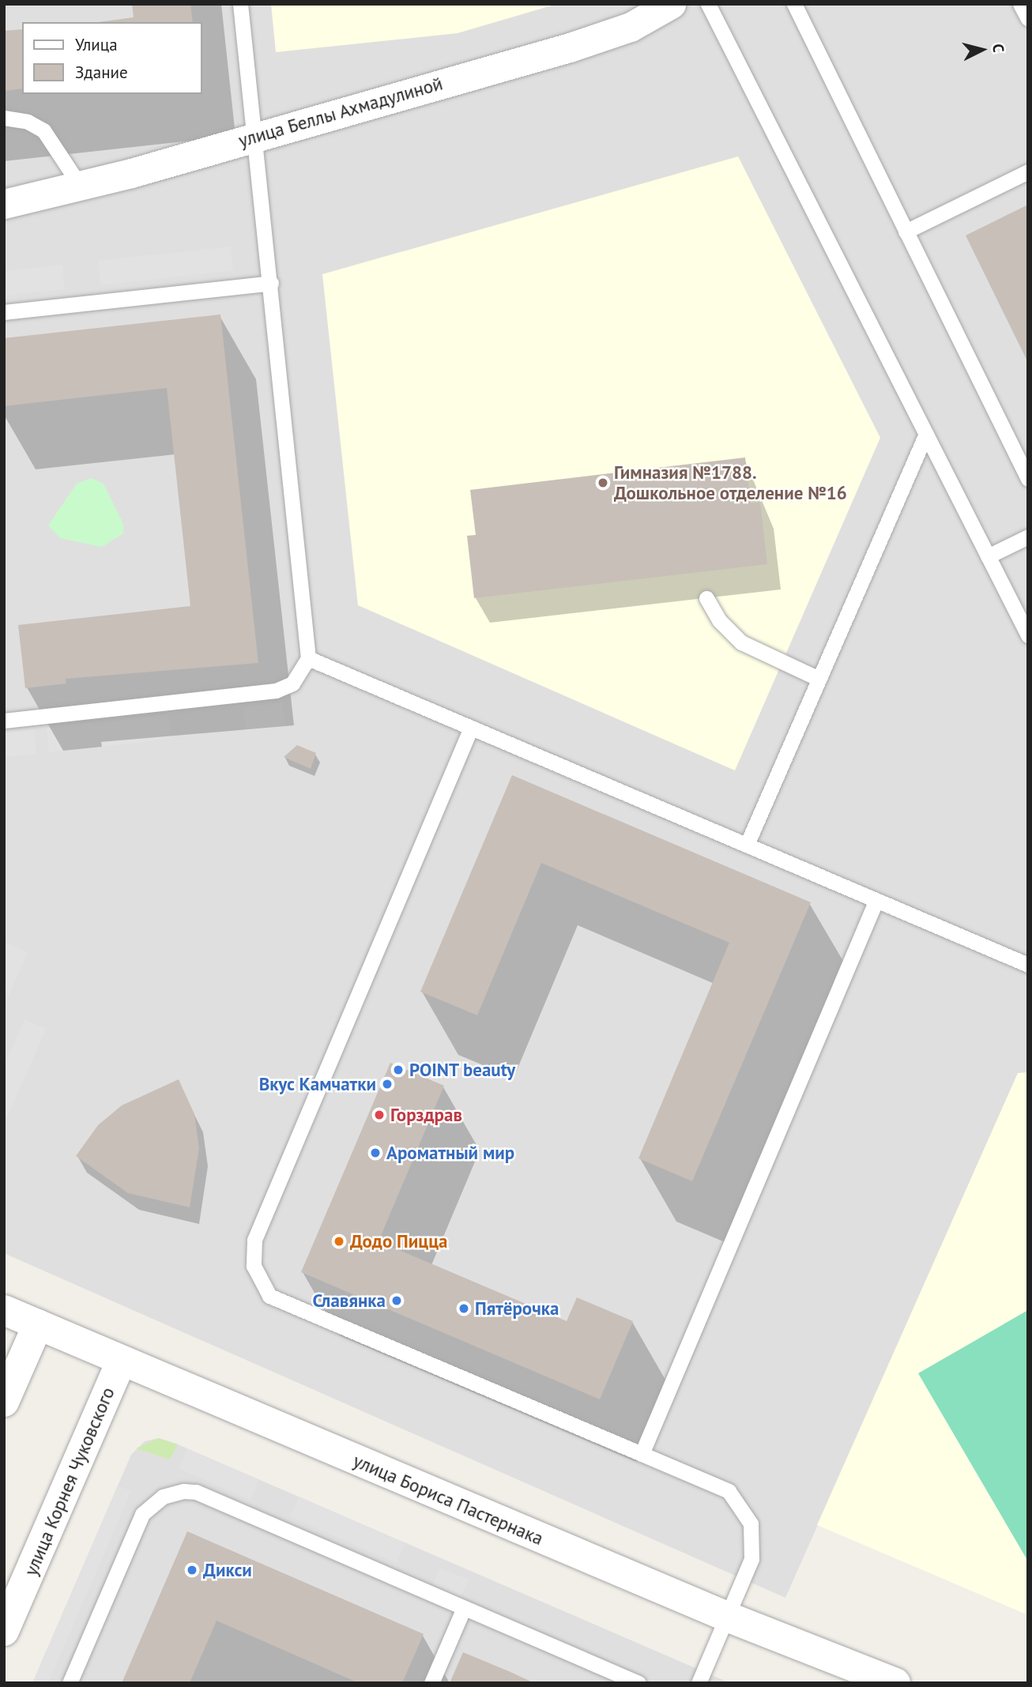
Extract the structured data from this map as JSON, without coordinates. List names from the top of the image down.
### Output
{
  "streets": {
    "street": ["улица Беллы Ахмадулиной", "улица Корнея Чуковского", "улица Бориса Пастернака"]
  },
  "crossings": [
    ["улица Корнея Чуковского", "улица Бориса Пастернака"]
  ],
  "places": [
    "Гимназия №1788. Дошкольное отделение №16",
    "POINT beauty",
    "Вкус Камчатки",
    "Горздрав",
    "Ароматный мир",
    "Додо Пицца",
    "Славянка",
    "Пятёрочка",
    "Дикси"
  ],
  "legend": ["Улица", "Здание"],
  "north": "right"
}
